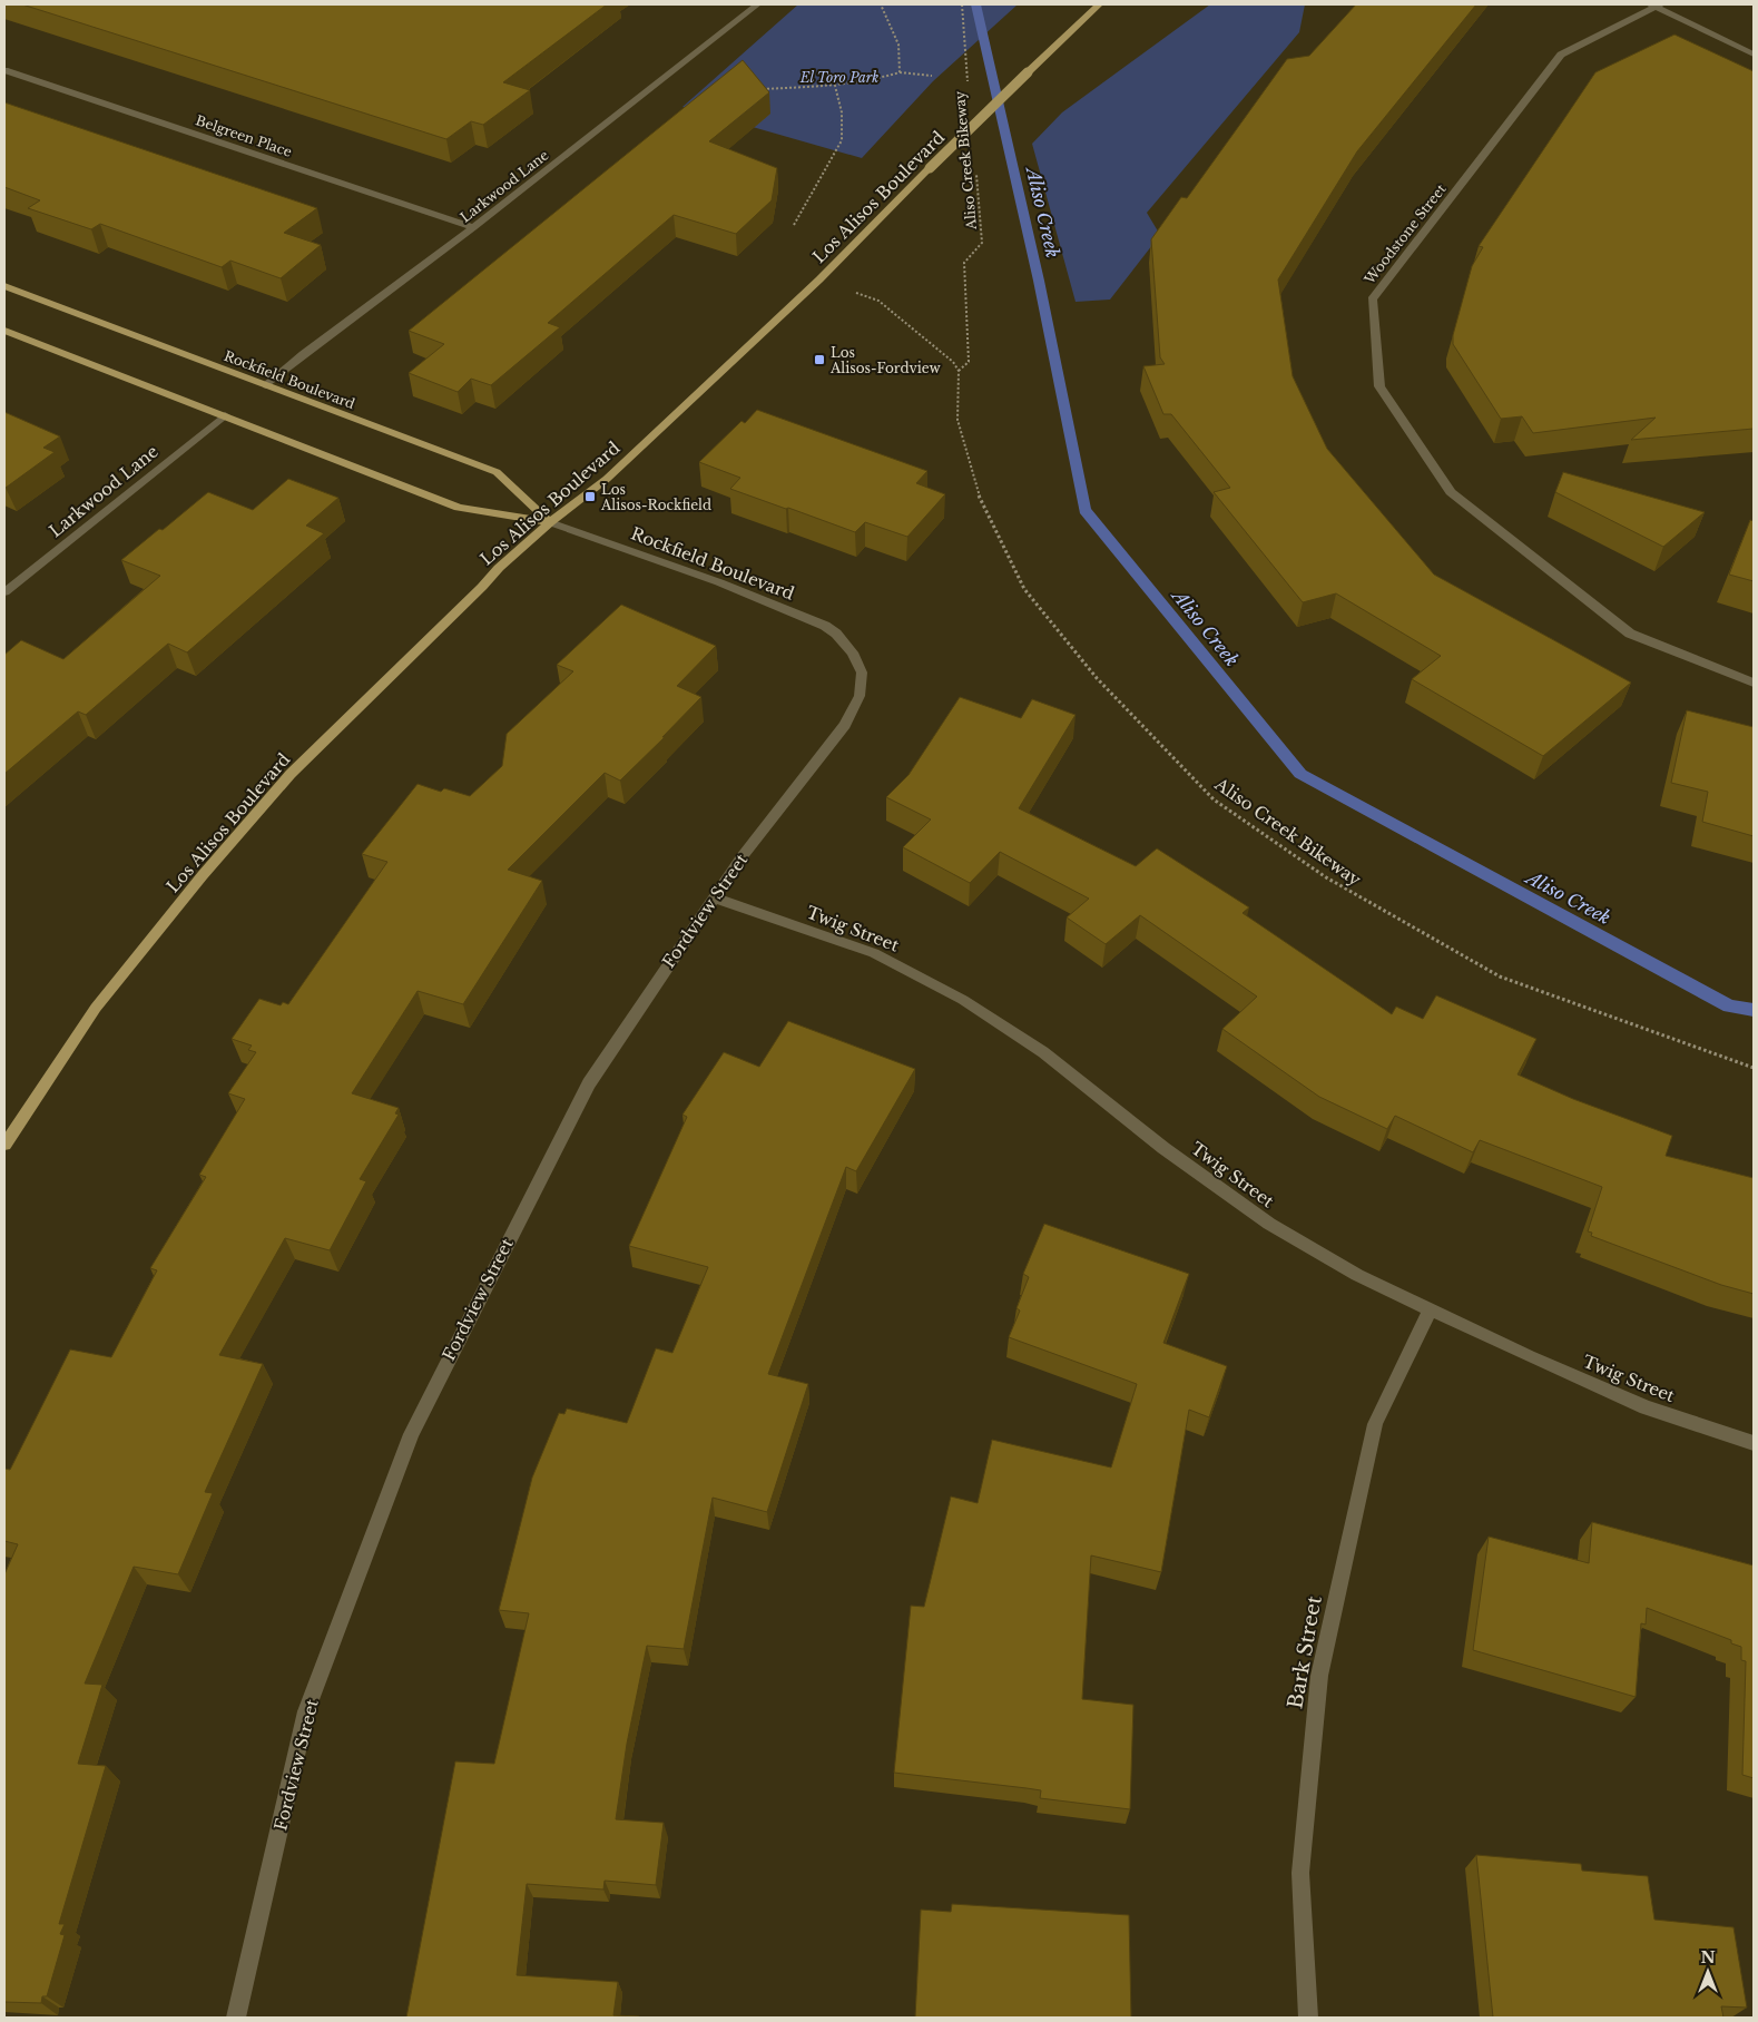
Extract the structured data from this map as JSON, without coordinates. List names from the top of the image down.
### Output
{
  "streets": {
    "main road": ["Los Alisos Boulevard", "Rockfield Boulevard"],
    "street": [
      "Belgreen Place",
      "Larkwood Lane",
      "Woodstone Street",
      "Fordview Street",
      "Twig Street",
      "Bark Street"
    ],
    "path": ["Aliso Creek Bikeway"]
  },
  "crossings": [
    ["Belgreen Place", "Larkwood Lane"],
    ["Larkwood Lane", "Rockfield Boulevard"],
    ["Los Alisos Boulevard", "Rockfield Boulevard"],
    ["Rockfield Boulevard", "Fordview Street"],
    ["Fordview Street", "Twig Street"],
    ["Twig Street", "Bark Street"]
  ],
  "water": ["Aliso Creek"],
  "parks": ["El Toro Park"],
  "places": {
    "transit": ["Los Alisos-Fordview", "Los Alisos-Rockfield"]
  },
  "north": "top"
}
